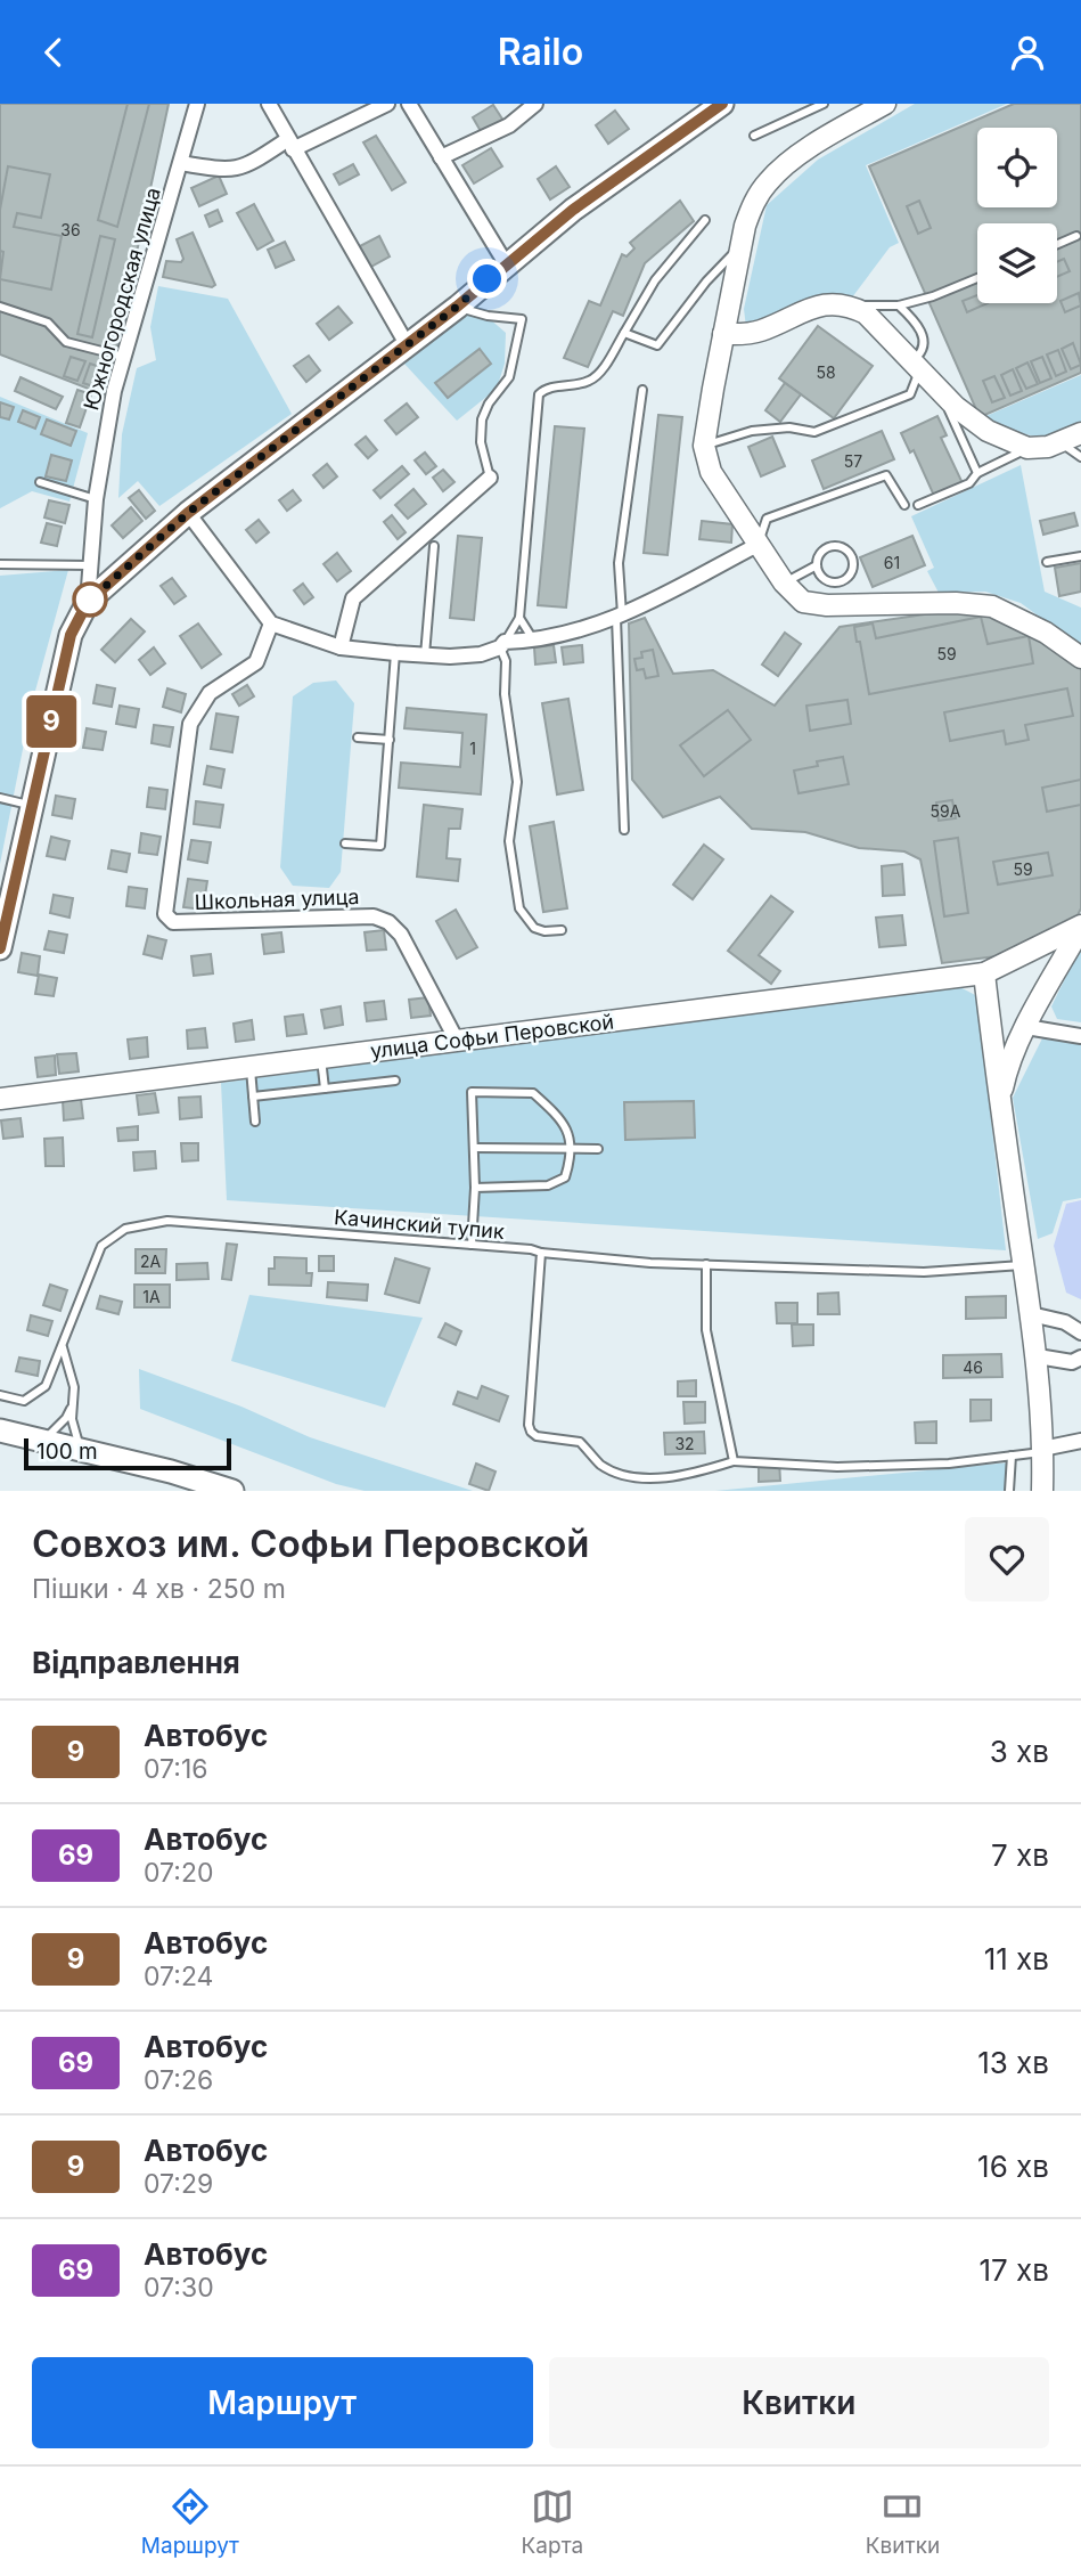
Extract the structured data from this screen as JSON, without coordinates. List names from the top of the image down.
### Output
{
  "streets": {
    "street": ["Южногородская улица", "Школьная улица", "улица Софьи Перовской"],
    "lane": ["Качинский тупик"]
  },
  "crossings": [
    ["Школьная улица", "улица Софьи Перовской"]
  ],
  "lines": ["bus line 9"],
  "house_numbers": [
    "36",
    "58",
    "57",
    "61",
    "59",
    "1",
    "59А",
    "59",
    "2А",
    "1А",
    "46",
    "32"
  ],
  "scale_bar": "100 m",
  "page": {
    "header": "Railo",
    "on_map": "9",
    "scale": "100 m",
    "heading": [
      ["Совхоз им. Софьи Перовской", "Пішки · 4 хв · 250 m"],
      "Відправлення"
    ],
    "list": [
      {
        "mark": "9",
        "name": "Автобус",
        "note": "07:16",
        "value": "3 хв"
      },
      {
        "mark": "69",
        "name": "Автобус",
        "note": "07:20",
        "value": "7 хв"
      },
      {
        "mark": "9",
        "name": "Автобус",
        "note": "07:24",
        "value": "11 хв"
      },
      {
        "mark": "69",
        "name": "Автобус",
        "note": "07:26",
        "value": "13 хв"
      },
      {
        "mark": "9",
        "name": "Автобус",
        "note": "07:29",
        "value": "16 хв"
      },
      {
        "mark": "69",
        "name": "Автобус",
        "note": "07:30",
        "value": "17 хв"
      }
    ],
    "buttons": ["Маршрут", "Квитки"],
    "tabs": ["Маршрут", "Карта", "Квитки"]
  }
}
